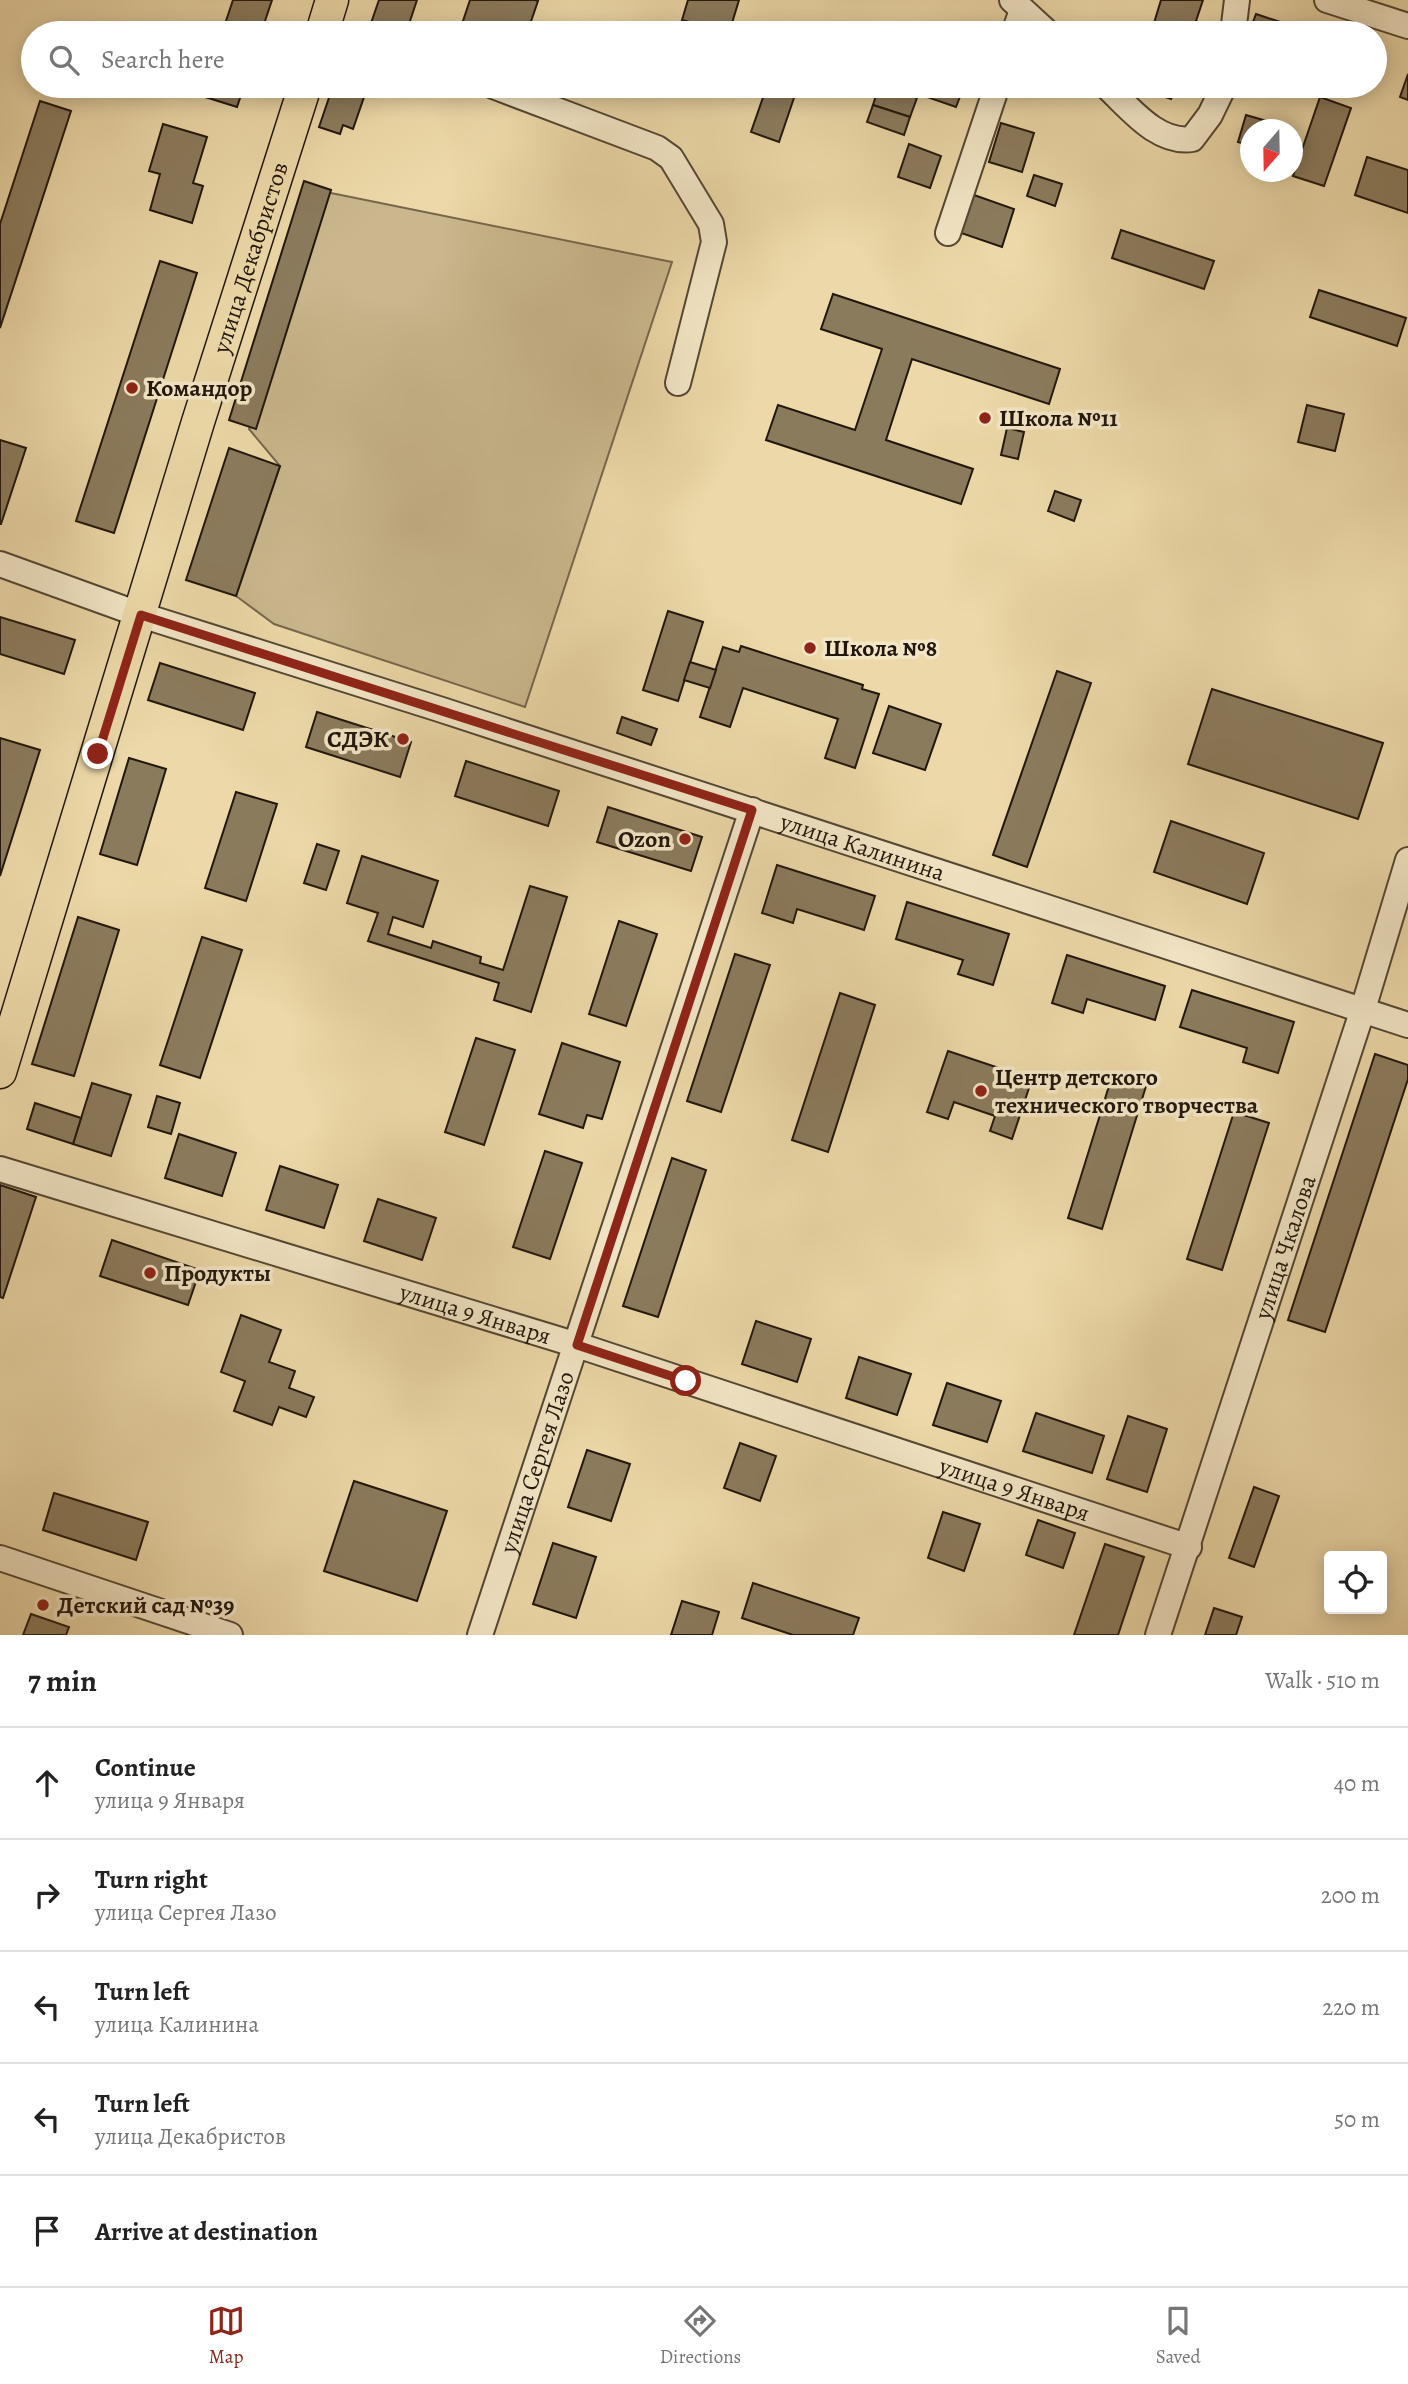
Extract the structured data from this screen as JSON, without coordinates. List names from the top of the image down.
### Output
{
  "streets": {
    "main road": ["улица Декабристов"],
    "street": [
      "улица Калинина",
      "улица Чкалова",
      "улица 9 Января",
      "улица Сергея Лазо"
    ]
  },
  "crossings": [
    ["улица Декабристов", "улица Калинина"],
    ["улица Калинина", "улица Чкалова"],
    ["улица Калинина", "улица Сергея Лазо"],
    ["улица Чкалова", "улица 9 Января"],
    ["улица 9 Января", "улица Сергея Лазо"]
  ],
  "places": [
    "Командор",
    "Школа №11",
    "Школа №8",
    "СДЭК",
    "Ozon",
    "Центр детского технического творчества",
    "Продукты",
    "Детский сад №39"
  ],
  "north": "bottom",
  "page": {
    "search": "Search here",
    "heading": ["7 min", "Walk · 510 m"],
    "list": [
      ["Continue", "улица 9 Января", "40 m"],
      ["Turn right", "улица Сергея Лазо", "200 m"],
      ["Turn left", "улица Калинина", "220 m"],
      ["Turn left", "улица Декабристов", "50 m"],
      "Arrive at destination"
    ],
    "nav": ["Map", "Directions", "Saved"]
  }
}
